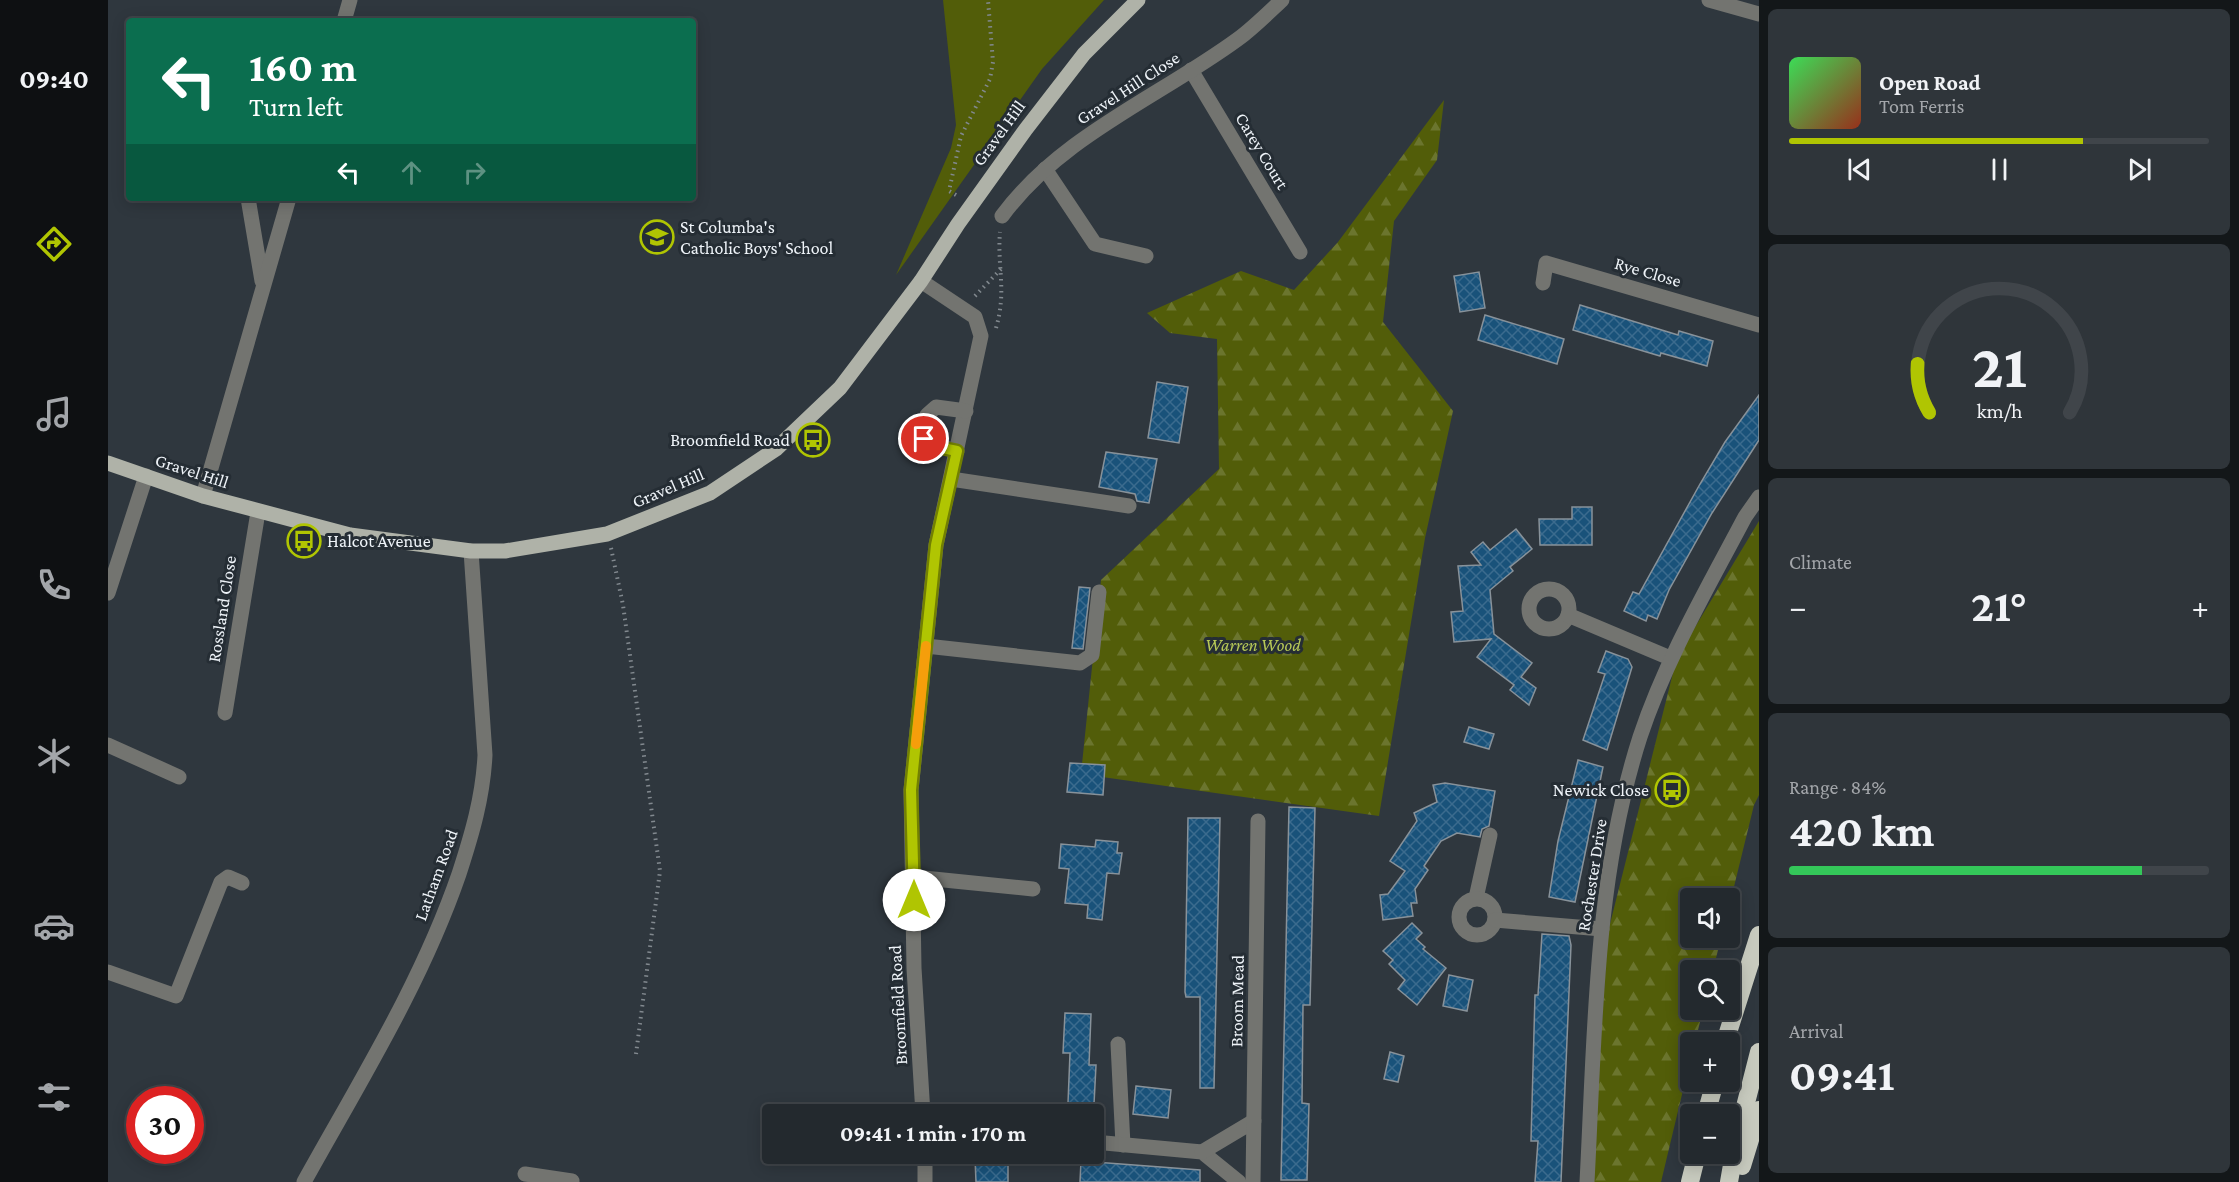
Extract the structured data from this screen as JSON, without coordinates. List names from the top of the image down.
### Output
{
  "streets": {
    "main road": ["Gravel Hill"],
    "street": [
      "Gravel Hill Close",
      "Carey Court",
      "Rye Close",
      "Rossland Close",
      "Latham Road",
      "Rochester Drive",
      "Broom Mead",
      "Broomfield Road"
    ]
  },
  "crossings": [
    ["Gravel Hill Close", "Carey Court"],
    ["Gravel Hill", "Rossland Close"],
    ["Gravel Hill", "Latham Road"],
    ["Gravel Hill", "Broomfield Road"]
  ],
  "parks": ["Warren Wood"],
  "places": {
    "school or university": ["St Columba's Catholic Boys' School"],
    "bus stop": ["Broomfield Road", "Halcot Avenue", "Newick Close"]
  },
  "page": {
    "tabs": "09:40",
    "turn": ["160 m", "Turn left"],
    "song": ["Open Road", "Tom Ferris"],
    "tile": [
      "Climate",
      ["Range · 84%", "420 km"],
      ["Arrival", "09:41"]
    ],
    "heat": ["−", "21°", "+"],
    "map_buttons": ["+", "−"],
    "limit": "30",
    "trip": "09:41 · 1 min · 170 m",
    "gauge": ["21", "km/h"]
  }
}
